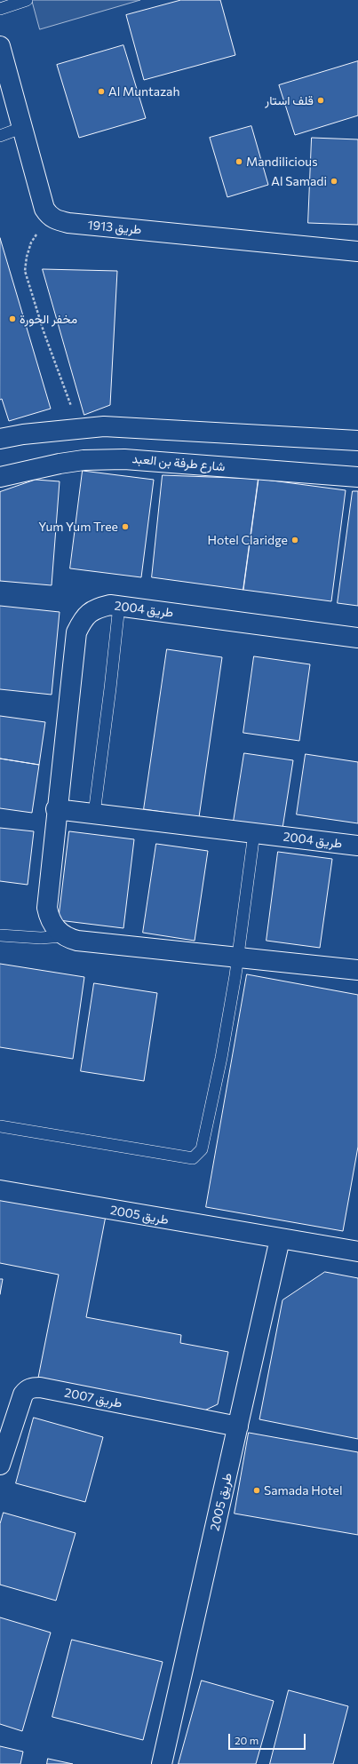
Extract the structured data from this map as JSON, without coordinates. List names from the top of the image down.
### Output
{
  "streets": {
    "street": [
      "طريق 1913",
      "شارع طرفة بن العبد",
      "طريق 2004",
      "طريق 2005",
      "طريق 2007"
    ]
  },
  "crossings": [
    ["طريق 2005", "طريق 2007"]
  ],
  "places": [
    "Al Muntazah",
    "قلف استار",
    "Mandilicious",
    "Al Samadi",
    "مخفر الحورة",
    "Yum Yum Tree",
    "Hotel Claridge",
    "Samada Hotel"
  ],
  "scale_bar": "20 m"
}
